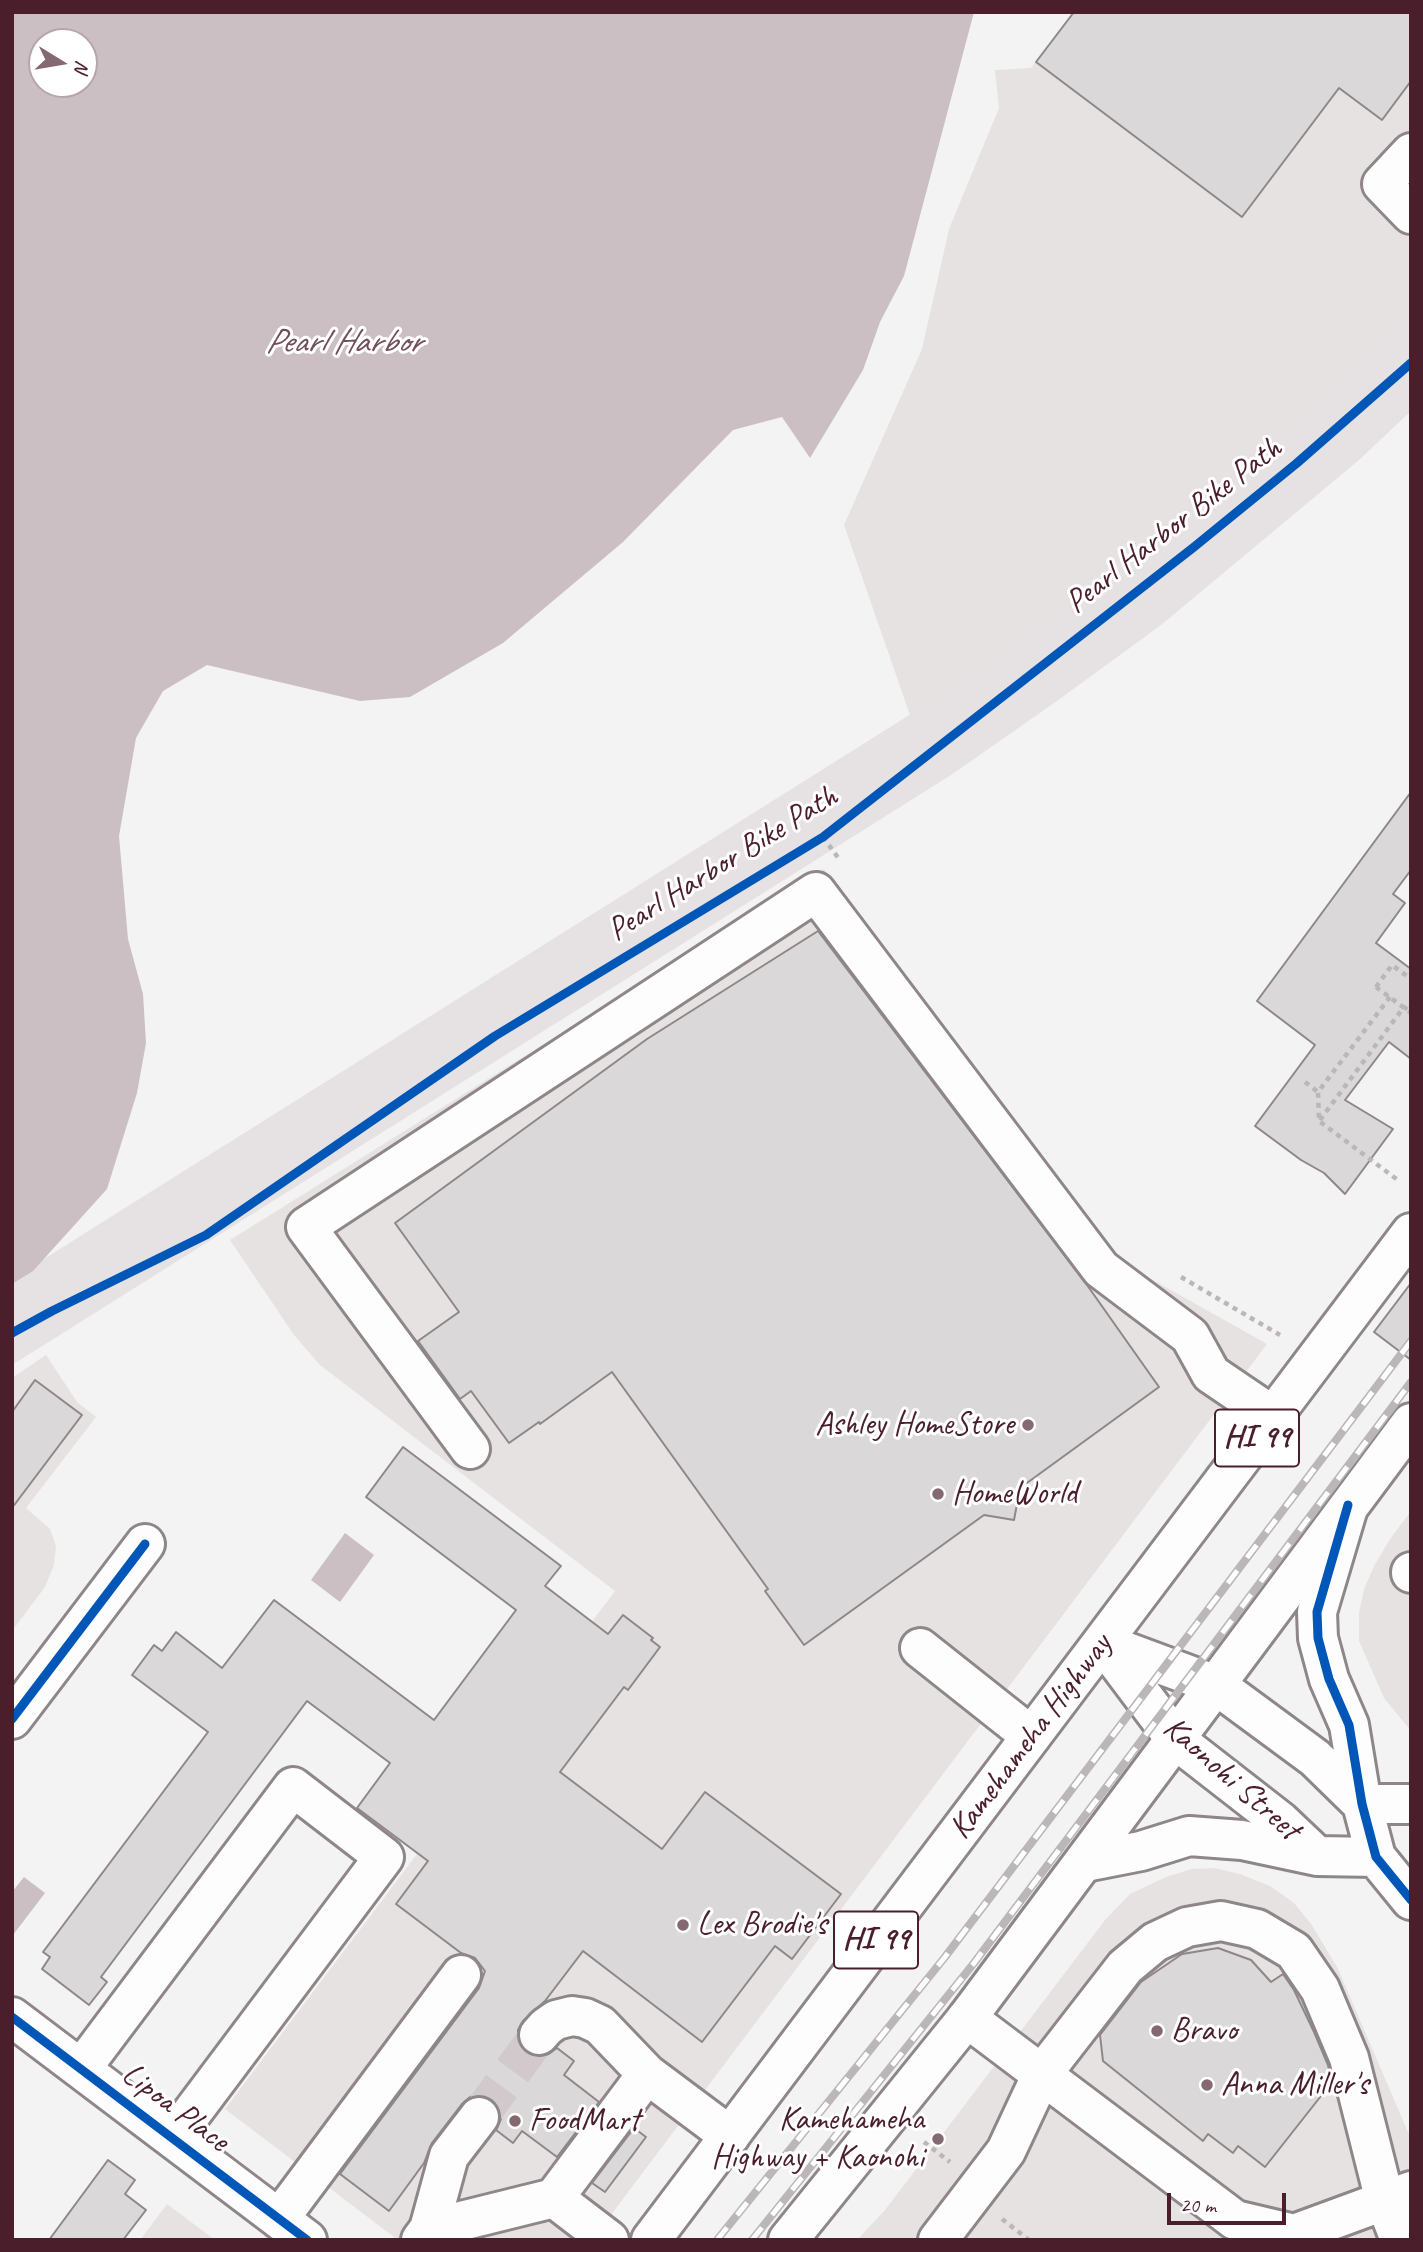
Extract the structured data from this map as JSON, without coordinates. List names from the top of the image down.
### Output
{
  "streets": {
    "main road": [
      "HI 99",
      "Kamehameha Highway",
      "Kaonohi Street",
      "Lipoa Place"
    ],
    "cycle path": ["Pearl Harbor Bike Path"]
  },
  "crossings": [
    ["Kamehameha Highway", "Kaonohi Street"]
  ],
  "water": ["Pearl Harbor"],
  "places": [
    "Ashley HomeStore",
    "HomeWorld",
    "Lex Brodie's",
    "Bravo",
    "Anna Miller's",
    "FoodMart",
    "Kamehameha Highway + Kaonohi"
  ],
  "scale_bar": "20 m",
  "north": "right"
}
